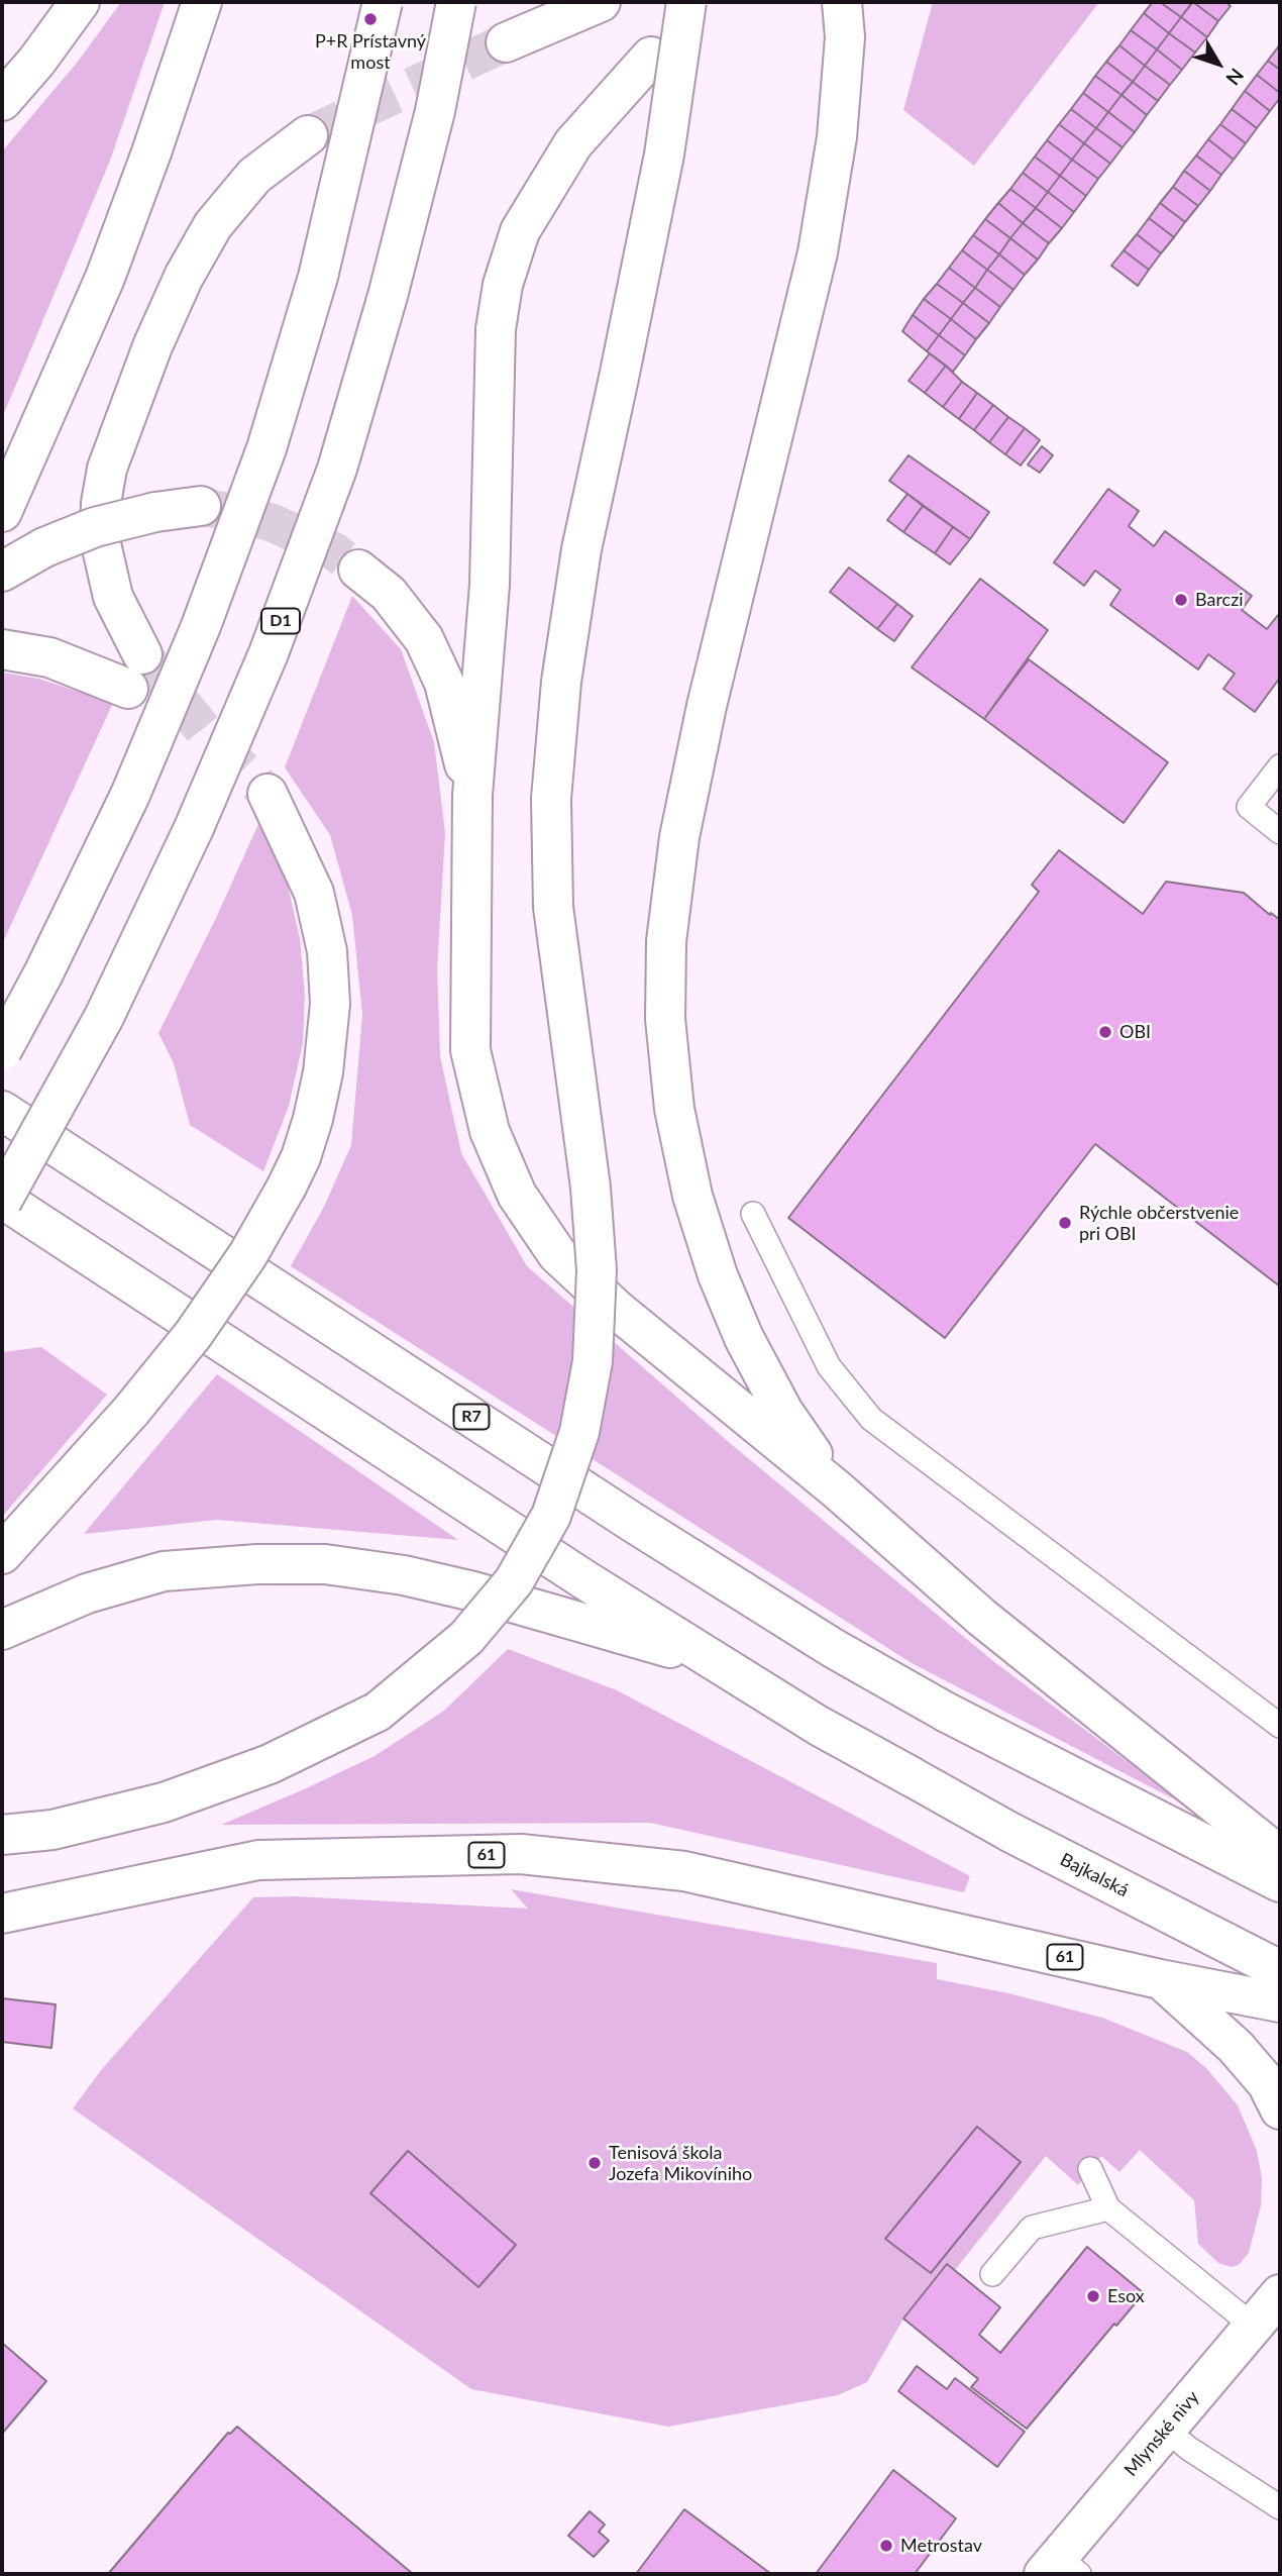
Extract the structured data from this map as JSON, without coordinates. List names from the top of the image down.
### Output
{
  "streets": {
    "main road": [
      "D1",
      "R7",
      "61",
      "Bajkalská",
      "Mlynské nivy"
    ]
  },
  "crossings": [
    ["D1", "Bajkalská"]
  ],
  "places": [
    "P+R Prístavný most",
    "Barczi",
    "OBI",
    "Rýchle občerstvenie pri OBI",
    "Tenisová škola Jozefa Mikovíniho",
    "Esox",
    "Metrostav"
  ],
  "north": "bottom right"
}
